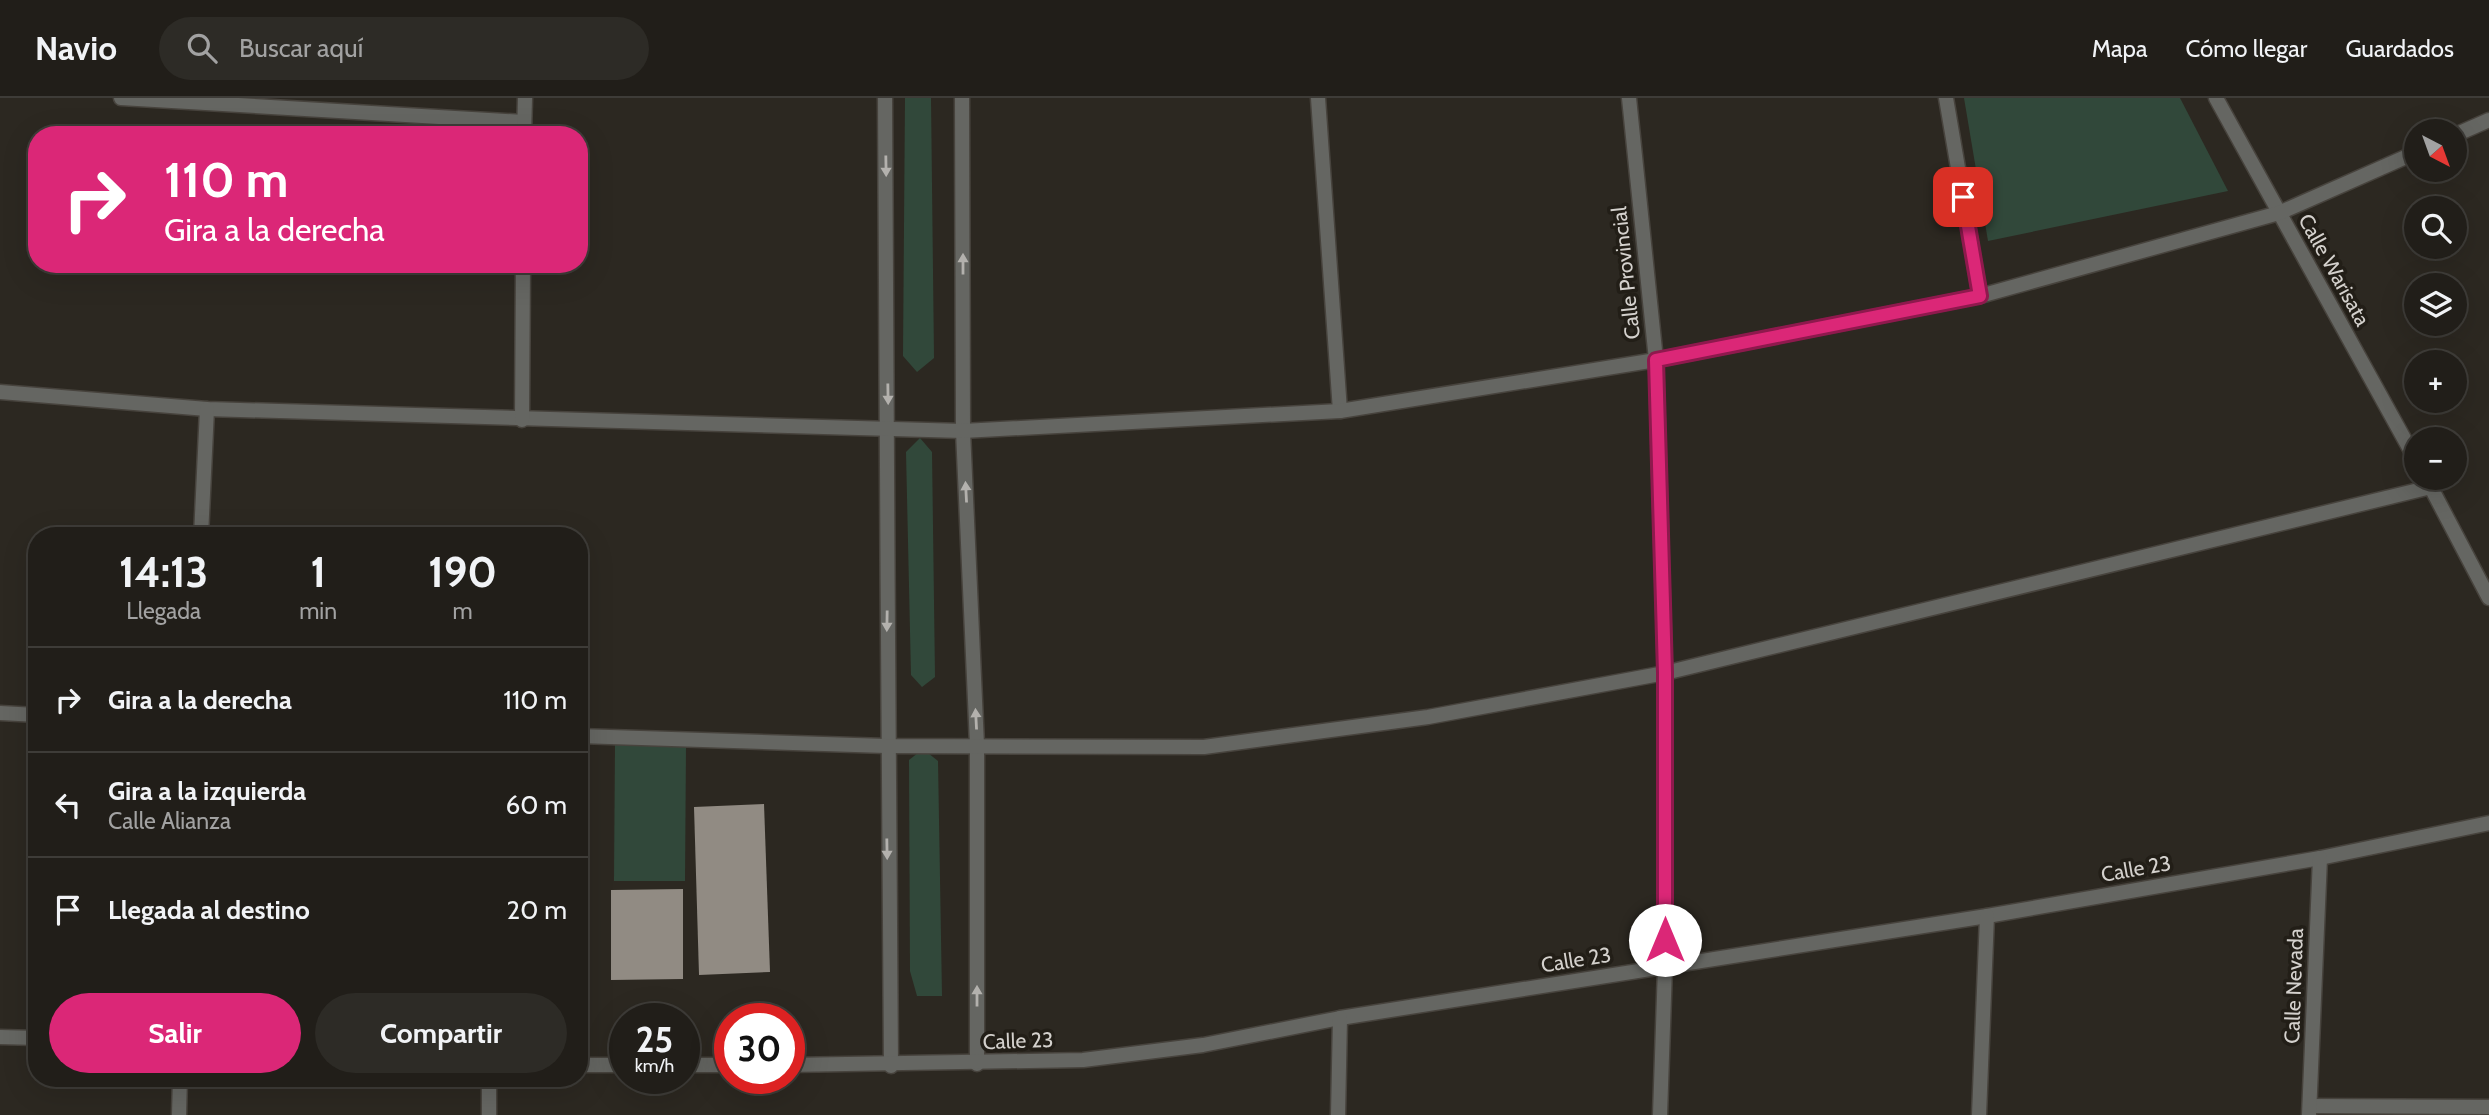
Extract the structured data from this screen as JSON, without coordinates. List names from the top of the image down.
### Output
{
  "streets": {
    "street": [
      "Calle Warisata",
      "Calle Provincial",
      "Calle 23",
      "Calle Nevada"
    ]
  },
  "crossings": [
    ["Calle Provincial", "Calle 23"],
    ["Calle 23", "Calle Nevada"]
  ],
  "north": "bottom right",
  "page": {
    "header": "Navio",
    "search": "Buscar aquí",
    "nav": ["Mapa", "Cómo llegar", "Guardados"],
    "map_buttons": ["+", "−"],
    "turn": ["110 m", "Gira a la derecha"],
    "eta": [
      "14:13",
      "Llegada",
      "1",
      "min",
      "190",
      "m"
    ],
    "list": [
      {
        "name": "Gira a la derecha",
        "value": "110 m"
      },
      {
        "name": "Gira a la izquierda",
        "note": "Calle Alianza",
        "value": "60 m"
      },
      {
        "name": "Llegada al destino",
        "value": "20 m"
      }
    ],
    "buttons": ["Salir", "Compartir"],
    "speed": "25 km/h",
    "limit": "30"
  }
}
